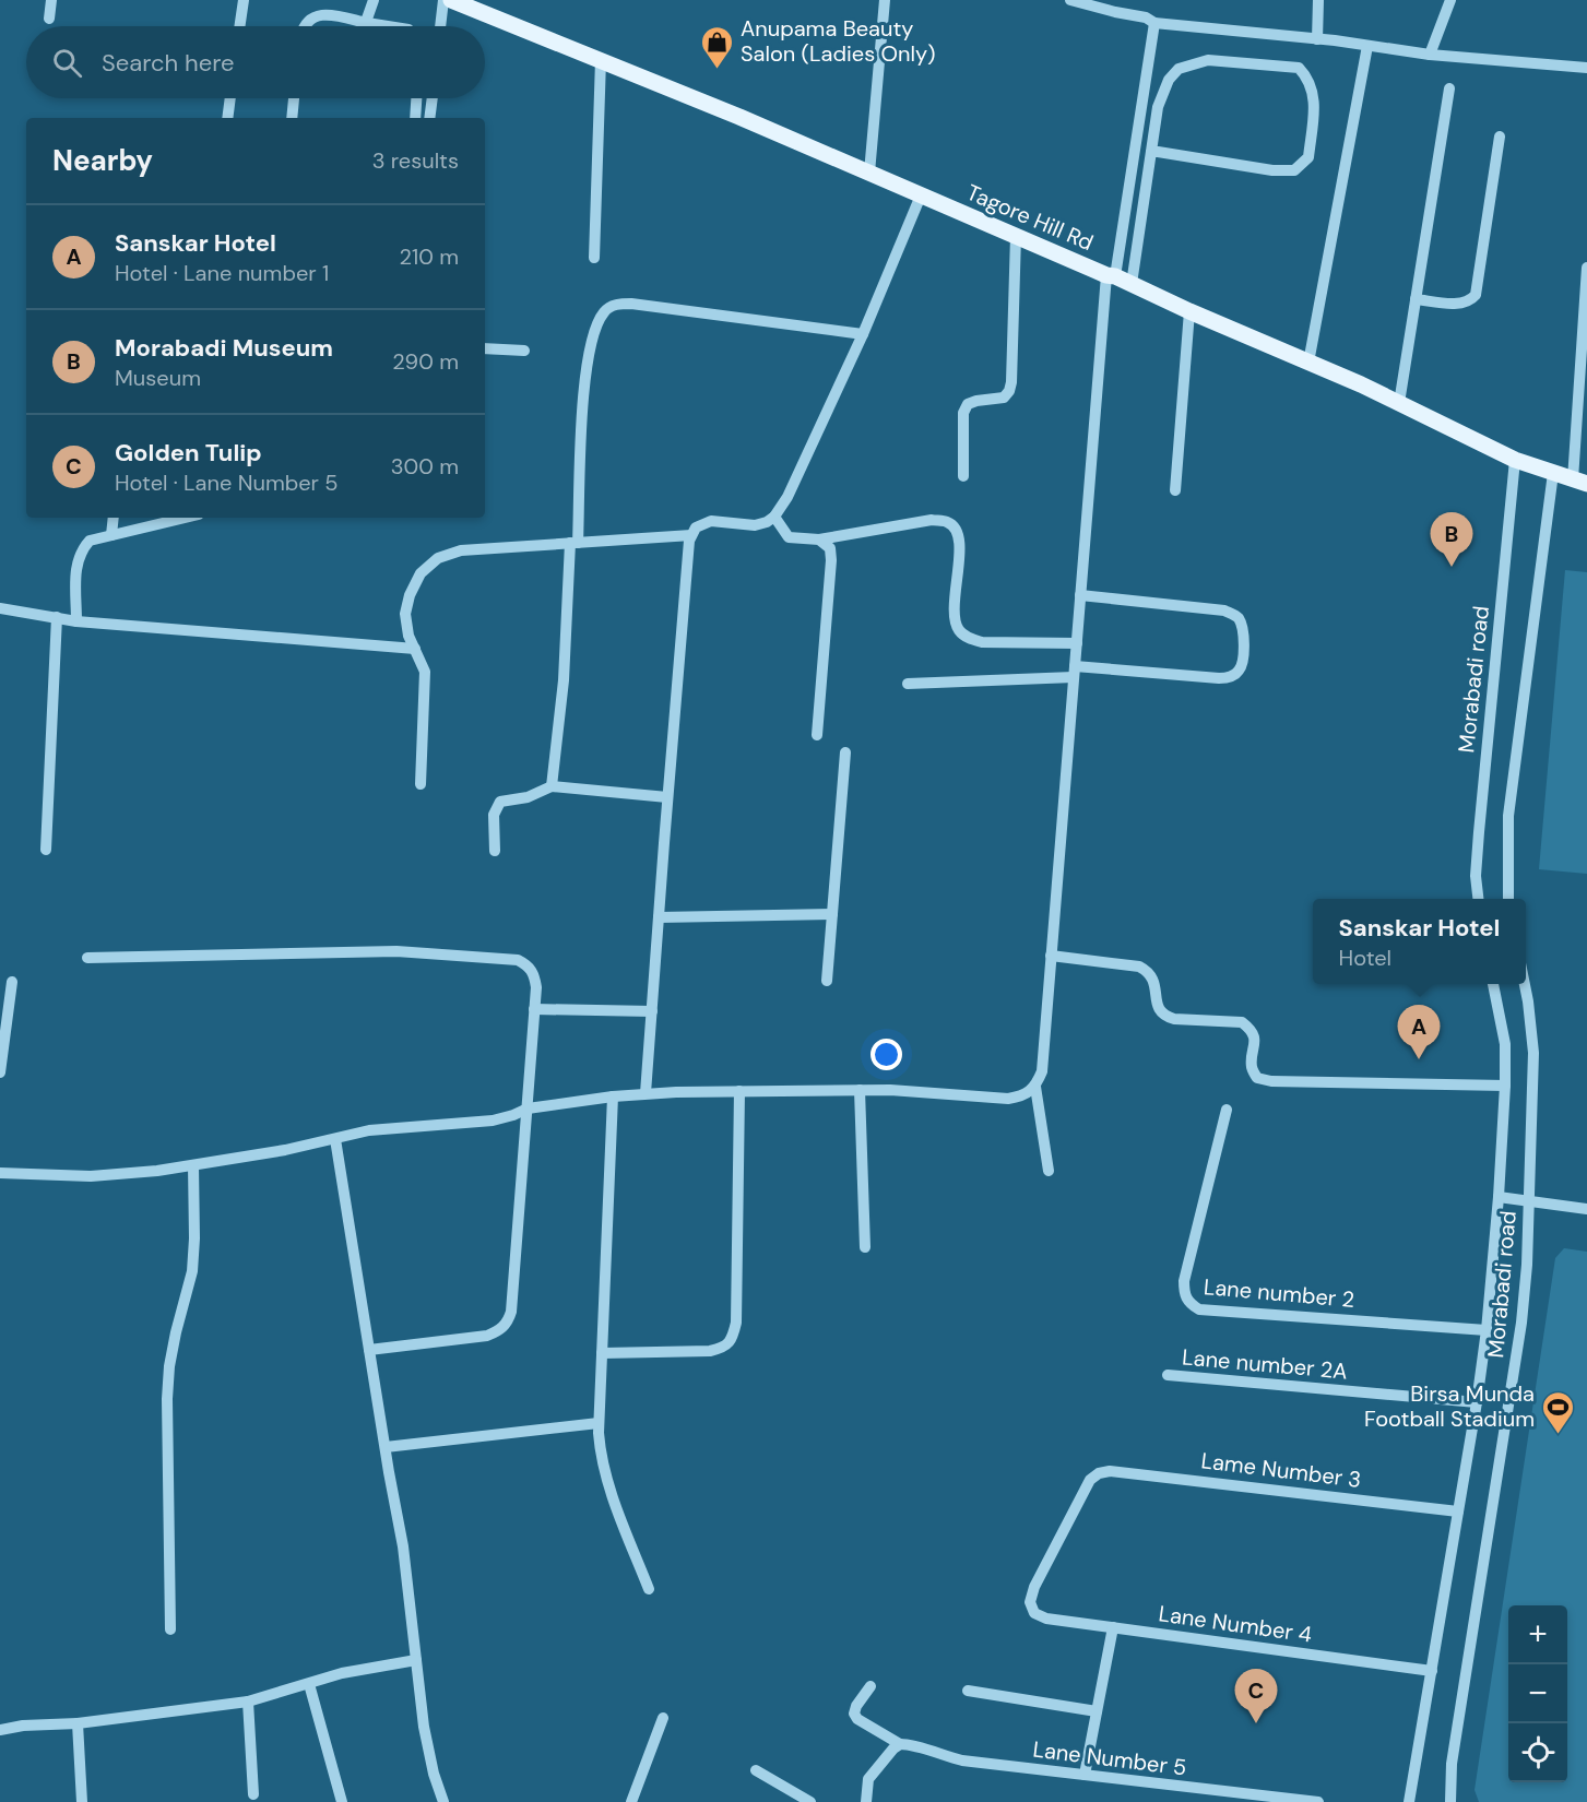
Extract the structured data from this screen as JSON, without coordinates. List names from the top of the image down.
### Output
{
  "streets": {
    "main road": ["Tagore Hill Rd"],
    "street": [
      "Morabadi road",
      "Lane number 2",
      "Lane number 2A",
      "Lame Number 3",
      "Lane Number 4",
      "Lane Number 5"
    ]
  },
  "crossings": [
    ["Tagore Hill Rd", "Morabadi road"],
    ["Morabadi road", "Lane number 2"],
    ["Morabadi road", "Lane number 2A"],
    ["Morabadi road", "Lame Number 3"],
    ["Morabadi road", "Lane Number 4"],
    ["Lame Number 3", "Lane Number 4"]
  ],
  "places": {
    "shop": ["Anupama Beauty Salon (Ladies Only)"],
    "sports": ["Birsa Munda Football Stadium"]
  },
  "page": {
    "search": "Search here",
    "heading": ["Nearby", "3 results"],
    "list": [
      {
        "mark": "A",
        "name": "Sanskar Hotel",
        "note": "Hotel · Lane number 1",
        "value": "210 m"
      },
      {
        "mark": "B",
        "name": "Morabadi Museum",
        "note": "Museum",
        "value": "290 m"
      },
      {
        "mark": "C",
        "name": "Golden Tulip",
        "note": "Hotel · Lane Number 5",
        "value": "300 m"
      }
    ],
    "pins": ["B", "A", "C"],
    "popup": ["Sanskar Hotel", "Hotel"],
    "map_buttons": ["+", "−"]
  }
}
